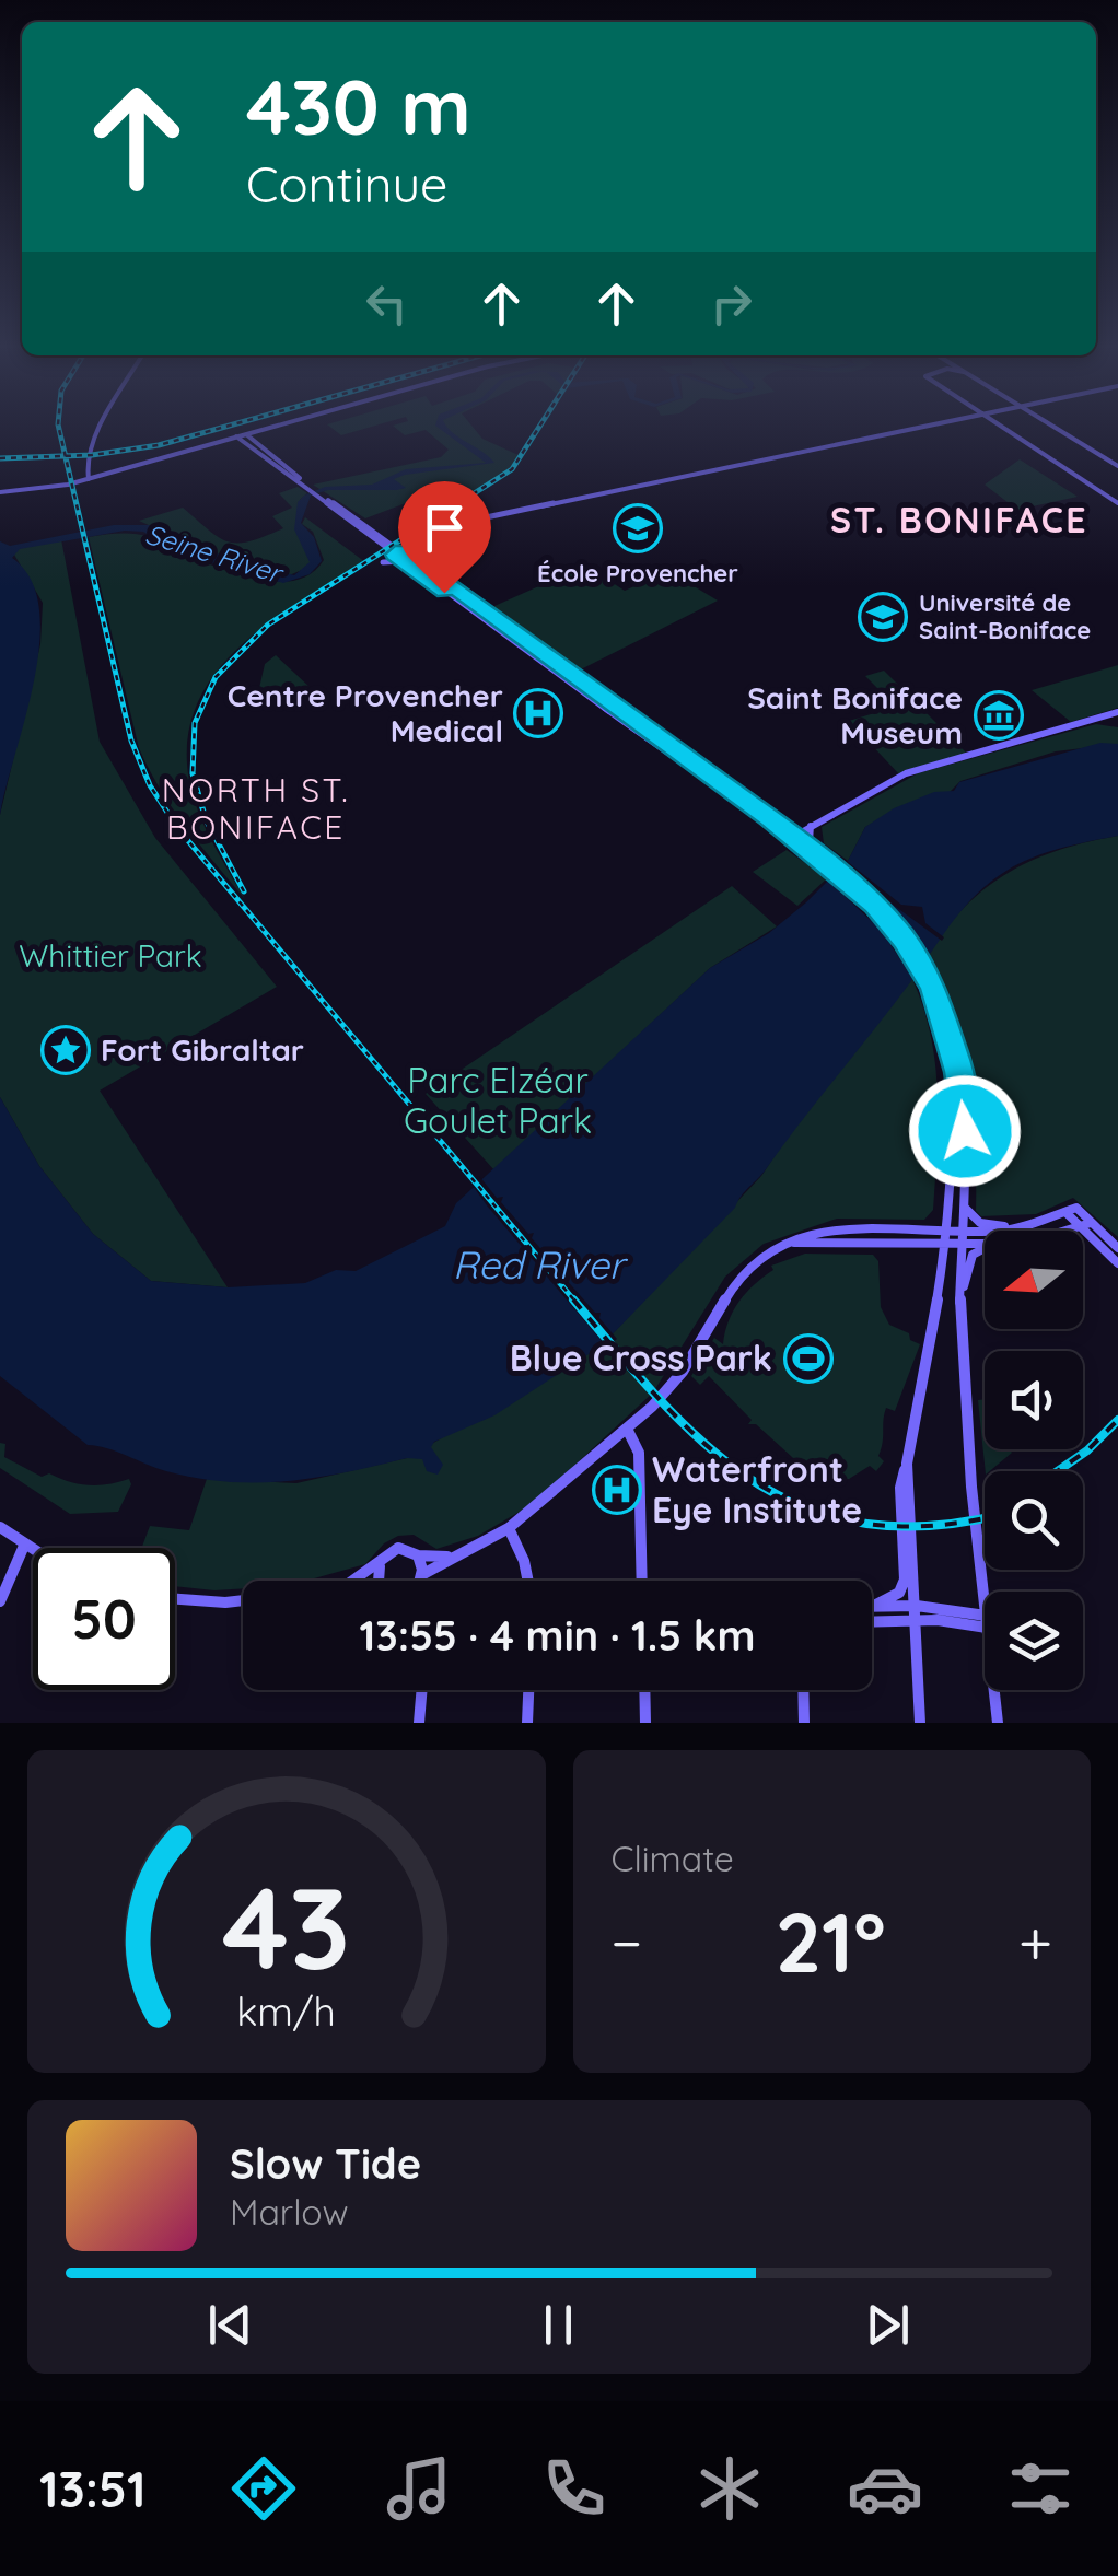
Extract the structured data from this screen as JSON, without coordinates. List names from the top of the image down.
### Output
{
  "districts": ["ST. BONIFACE", "NORTH ST. BONIFACE"],
  "water": ["Seine River", "Red River"],
  "parks": ["Whittier Park", "Parc Elzéar Goulet Park"],
  "places": {
    "school or university": ["École Provencher", "Université de Saint-Boniface"],
    "hospital": ["Centre Provencher Medical", "Waterfront Eye Institute"],
    "museum": ["Saint Boniface Museum"],
    "place": ["Fort Gibraltar"],
    "sports": ["Blue Cross Park"]
  },
  "north": "left",
  "page": {
    "turn": ["430 m", "Continue"],
    "limit": "50",
    "trip": "13:55 · 4 min · 1.5 km",
    "tile": "Climate",
    "heat": ["−", "21°", "+"],
    "song": ["Slow Tide", "Marlow"],
    "tabs": "13:51",
    "gauge": ["43", "km/h"]
  }
}
